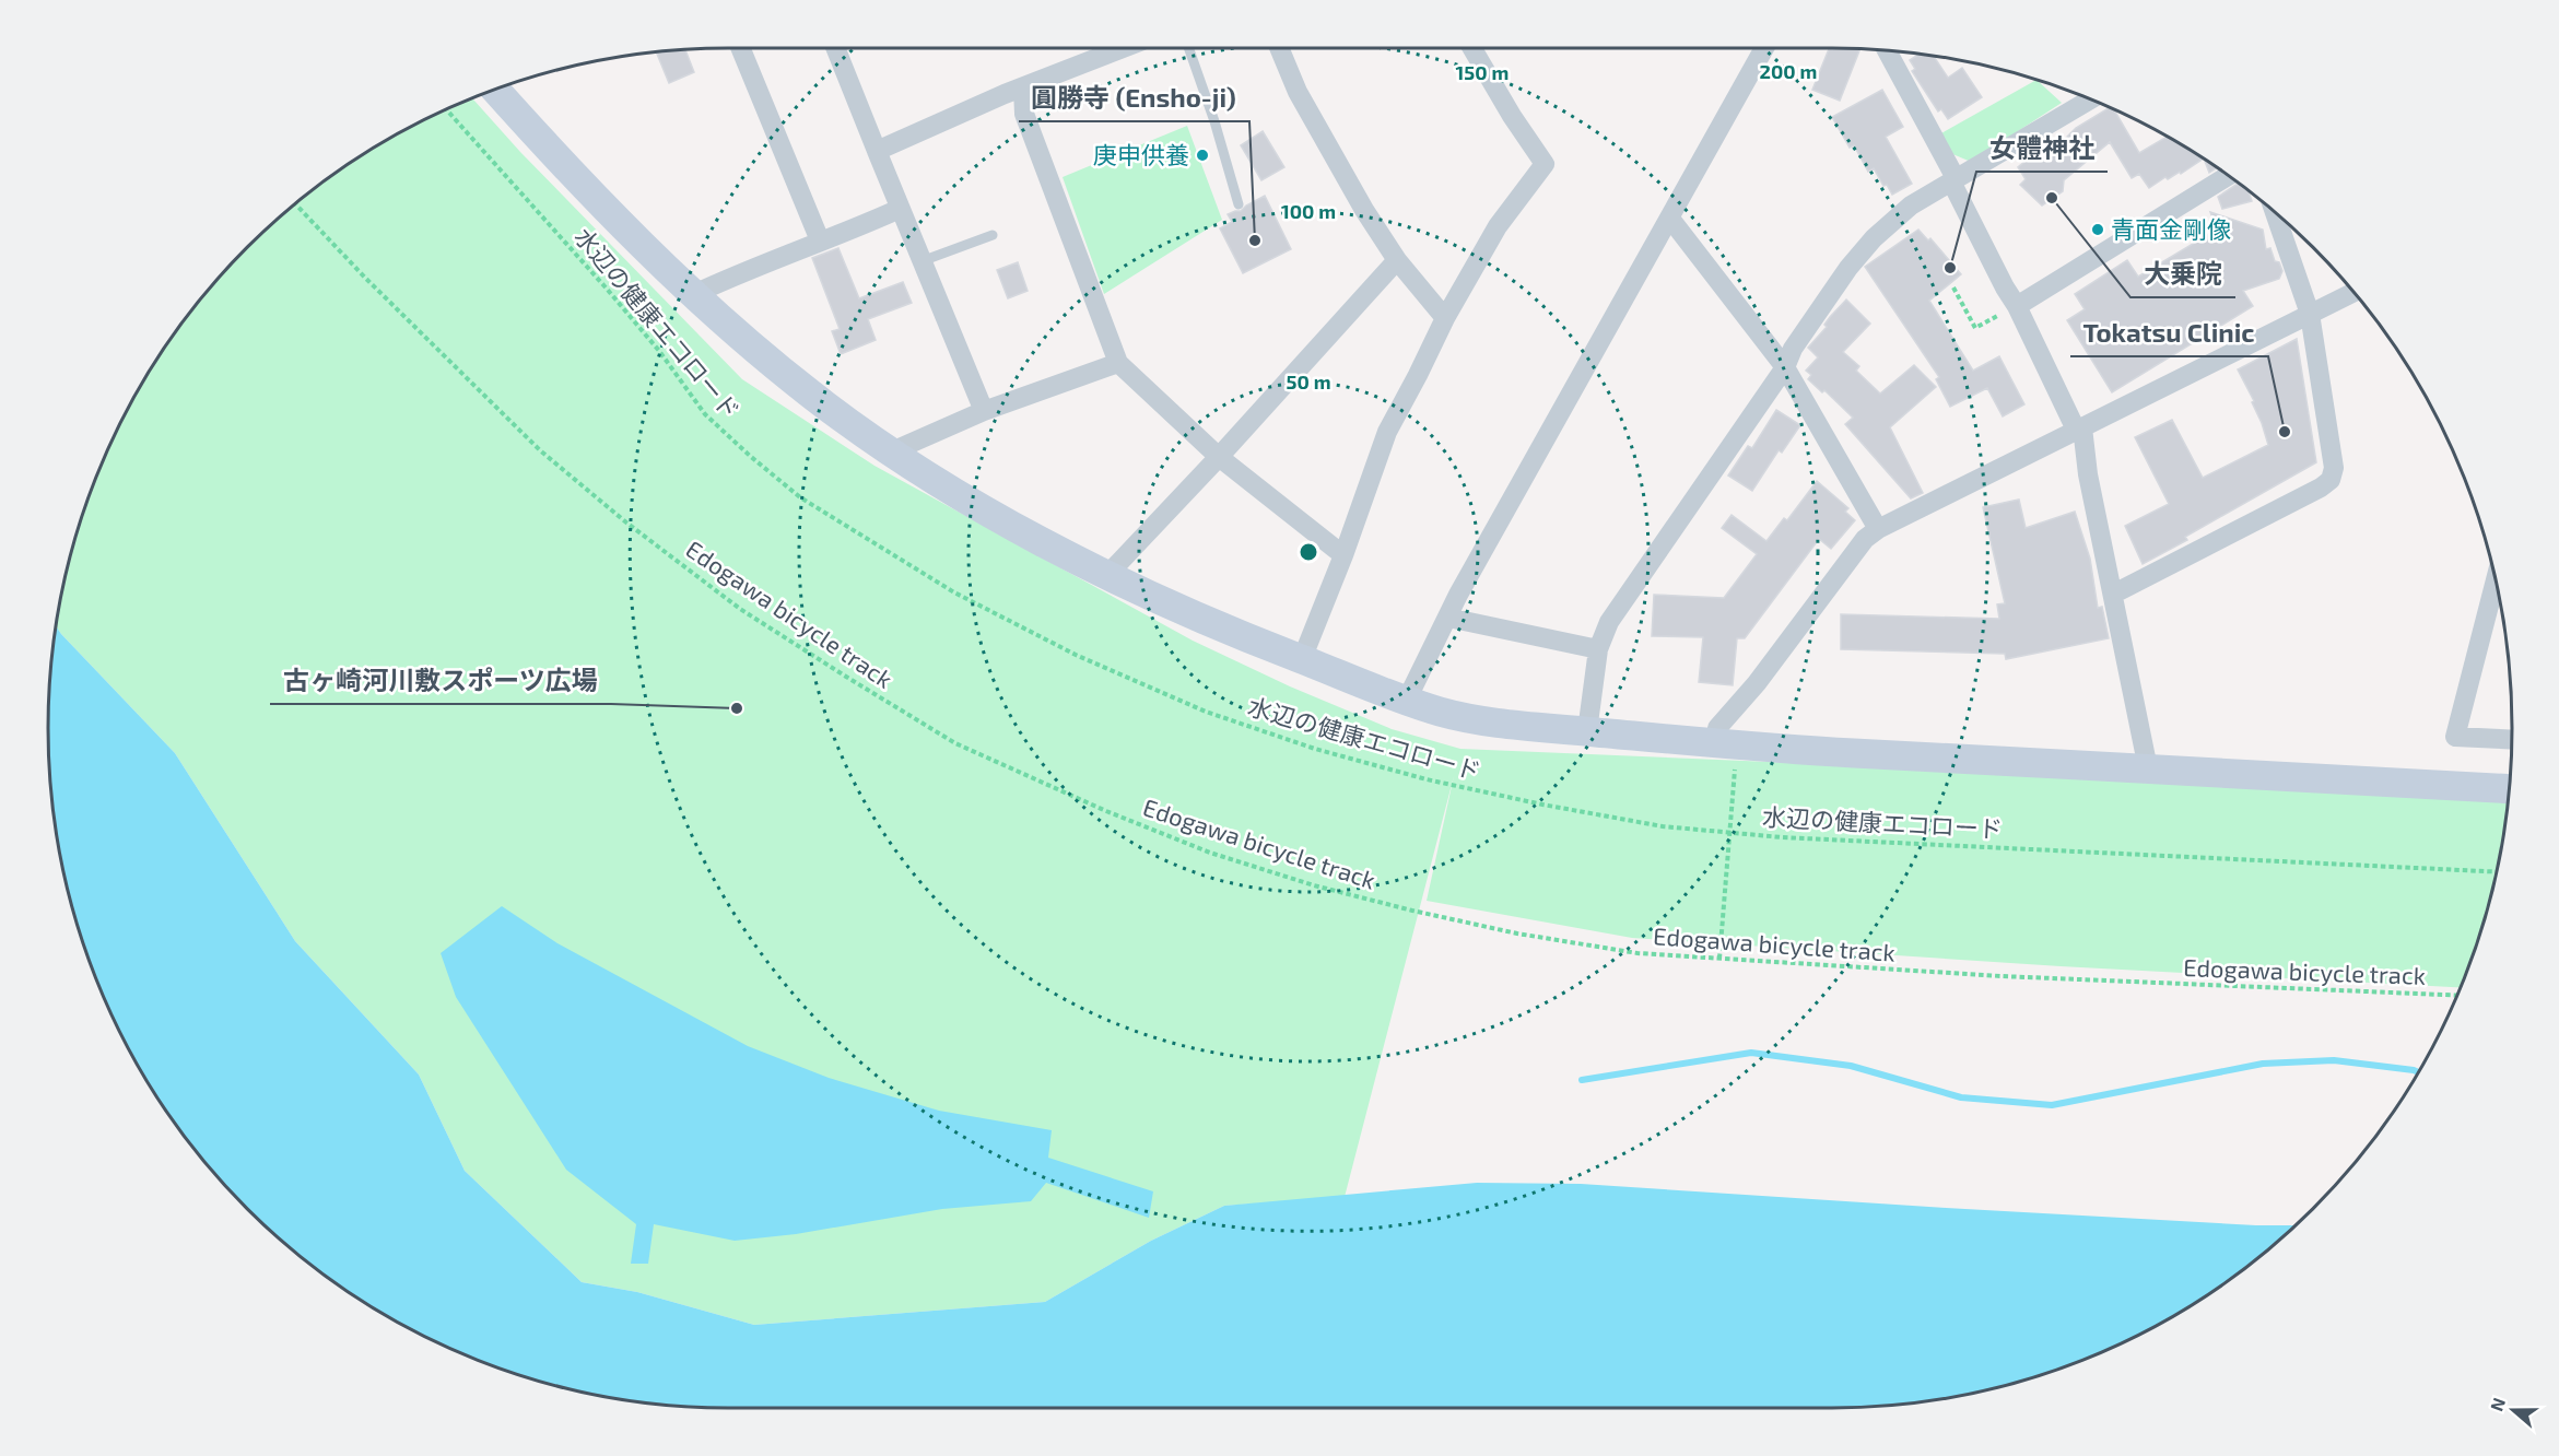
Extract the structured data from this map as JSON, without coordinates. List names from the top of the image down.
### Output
{
  "streets": {
    "path": ["水辺の健康エコロード", "Edogawa bicycle track"]
  },
  "places": [
    "庚申供養",
    "大乗院",
    "青面金剛像",
    "圓勝寺 (Ensho-ji)",
    "女體神社",
    "Tokatsu Clinic",
    "古ヶ崎河川敷スポーツ広場"
  ],
  "north": "left",
  "rings": [
    "200 m",
    "150 m",
    "100 m",
    "50 m"
  ]
}
